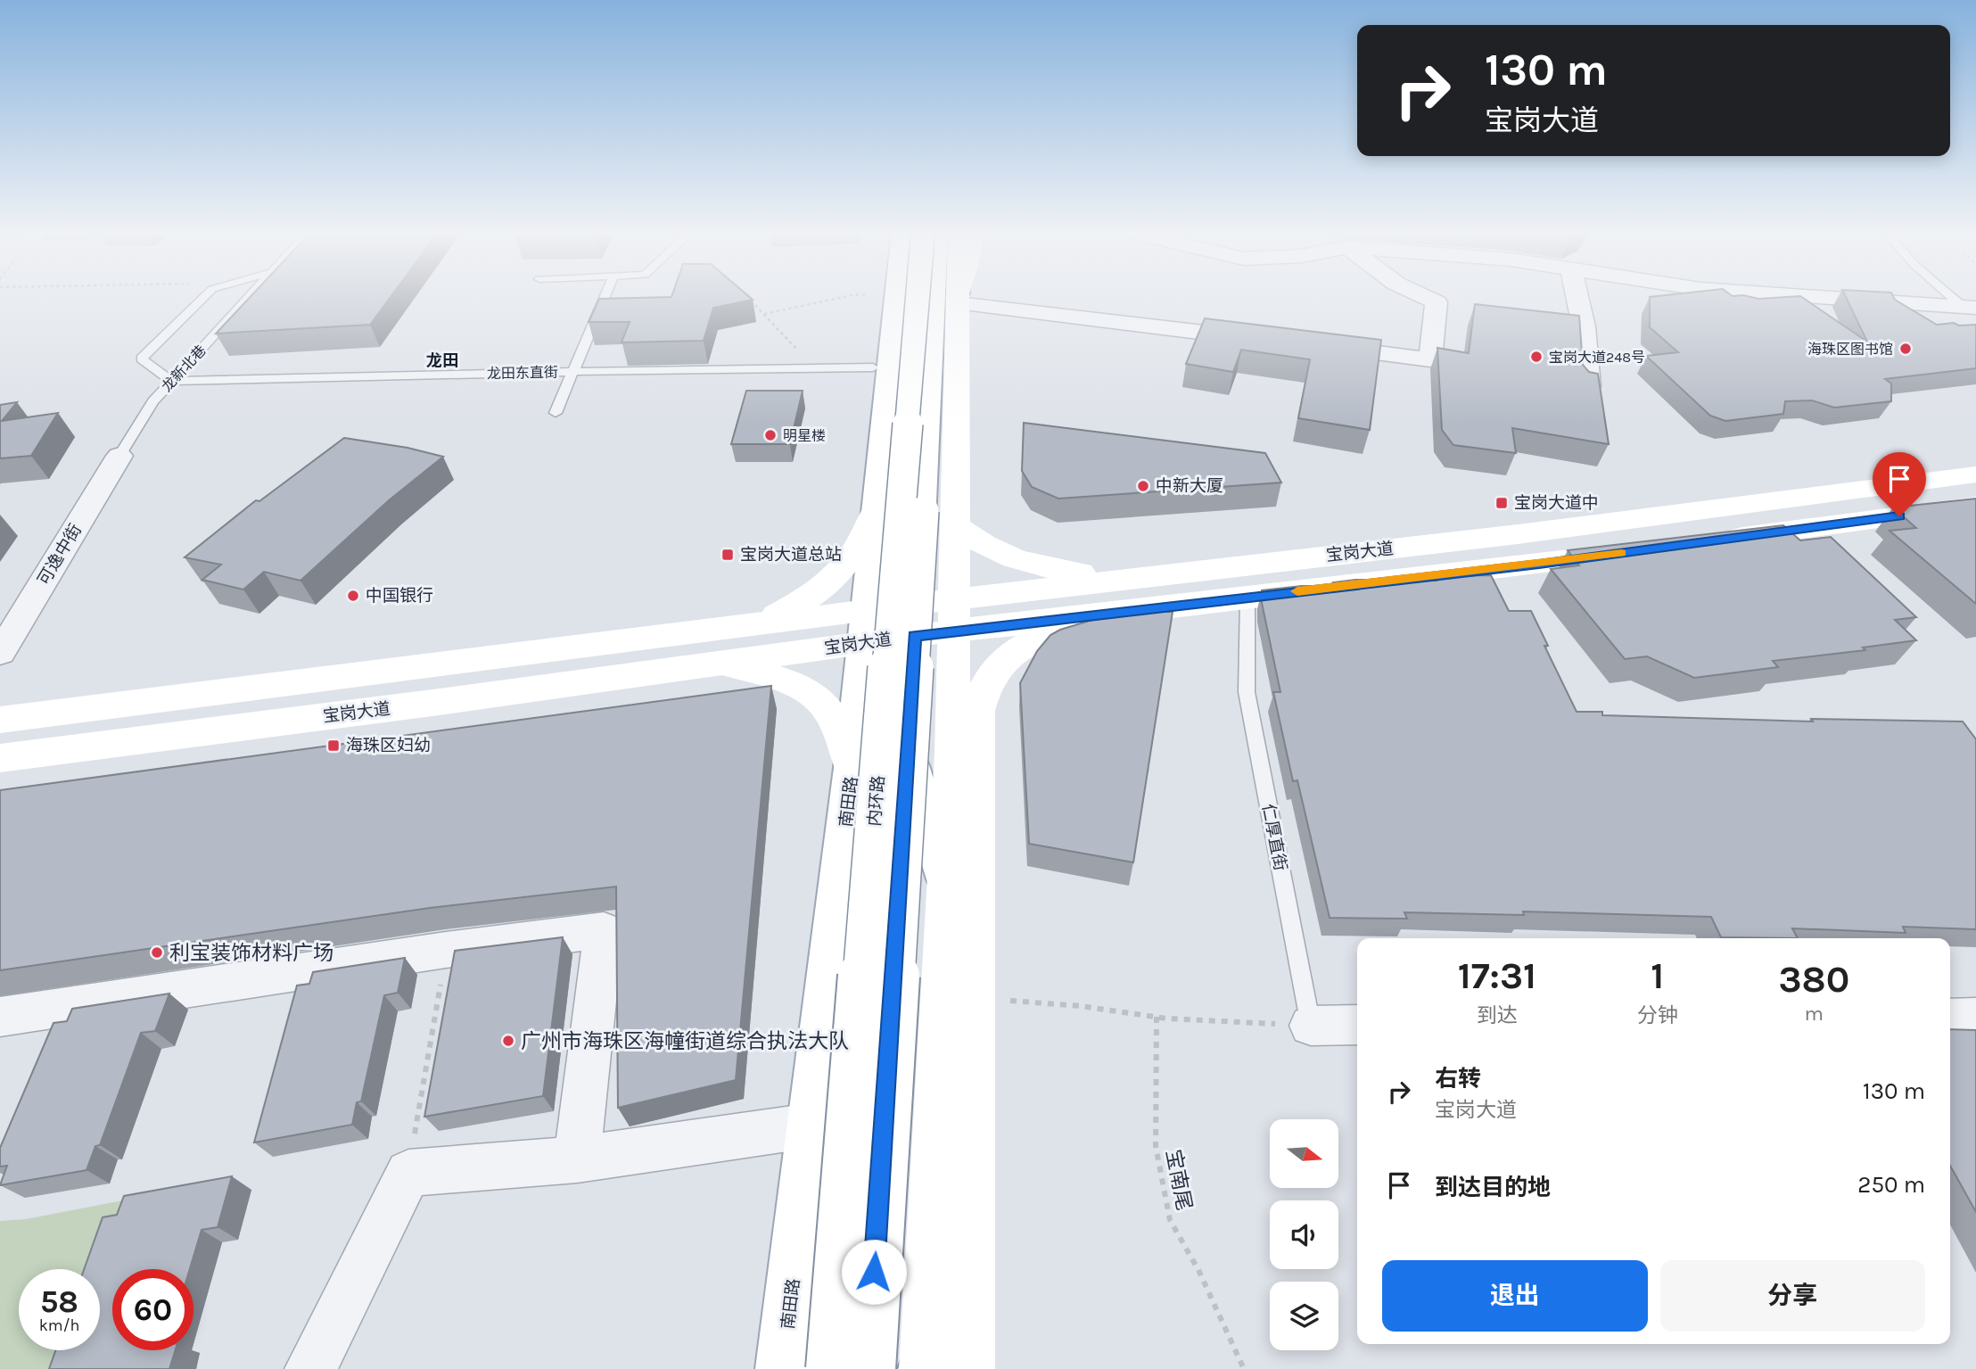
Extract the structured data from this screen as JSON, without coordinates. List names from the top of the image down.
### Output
{
  "streets": {
    "main road": ["宝岗大道", "内环路", "南田路"],
    "street": ["可逸中街"],
    "lane": ["龙新北巷", "龙田东直街", "仁厚直街"],
    "path": ["宝南尾"]
  },
  "crossings": [
    ["龙新北巷", "龙田东直街"],
    ["龙新北巷", "可逸中街"],
    ["宝岗大道", "南田路"],
    ["宝岗大道", "仁厚直街"]
  ],
  "districts": ["龙田"],
  "places": {
    "other": [
      "海珠区图书馆",
      "宝岗大道248号",
      "明星楼",
      "中新大厦",
      "中国银行",
      "利宝装饰材料广场",
      "广州市海珠区海幢街道综合执法大队"
    ],
    "transit": ["宝岗大道中", "宝岗大道总站", "海珠区妇幼"]
  },
  "north": "right",
  "page": {
    "turn": ["130 m", "宝岗大道"],
    "eta": [
      "17:31",
      "到达",
      "1",
      "分钟",
      "380",
      "m"
    ],
    "list": [
      {
        "name": "右转",
        "note": "宝岗大道",
        "value": "130 m"
      },
      {
        "name": "到达目的地",
        "value": "250 m"
      }
    ],
    "buttons": ["退出", "分享"],
    "speed": "58 km/h",
    "limit": "60"
  }
}
